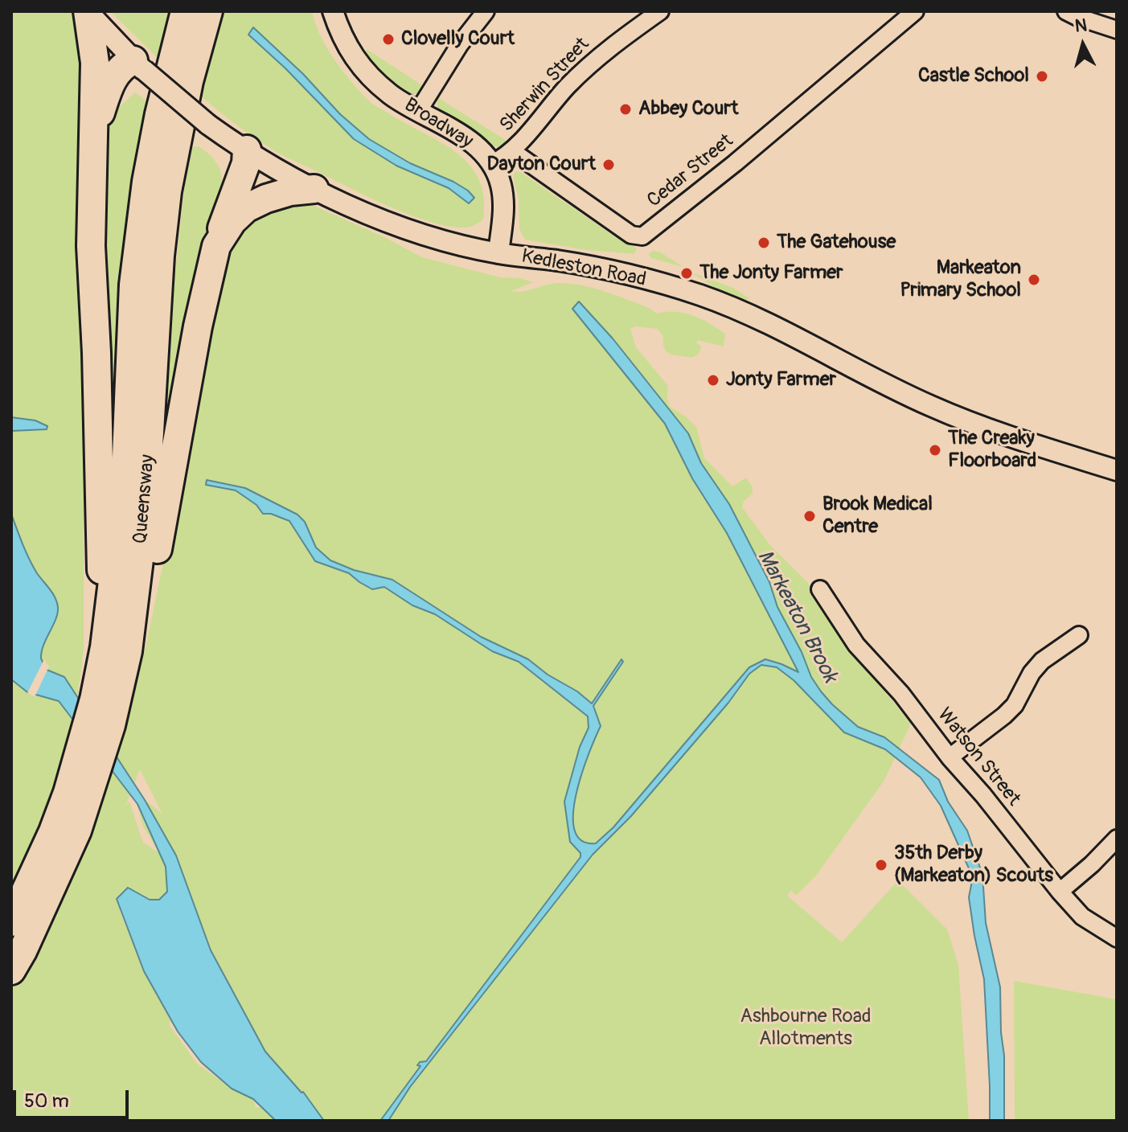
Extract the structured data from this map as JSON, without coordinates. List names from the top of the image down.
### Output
{
  "streets": {
    "highway": ["Queensway"],
    "street": [
      "Sherwin Street",
      "Broadway",
      "Cedar Street",
      "Kedleston Road",
      "Watson Street"
    ]
  },
  "crossings": [
    ["Sherwin Street", "Broadway"],
    ["Sherwin Street", "Cedar Street"],
    ["Broadway", "Kedleston Road"]
  ],
  "water": ["Markeaton Brook"],
  "parks": ["Ashbourne Road Allotments"],
  "places": [
    "Clovelly Court",
    "Castle School",
    "Abbey Court",
    "Dayton Court",
    "The Gatehouse",
    "The Jonty Farmer",
    "Markeaton Primary School",
    "Jonty Farmer",
    "The Creaky Floorboard",
    "Brook Medical Centre",
    "35th Derby (Markeaton) Scouts"
  ],
  "scale_bar": "50 m",
  "north": "top"
}
